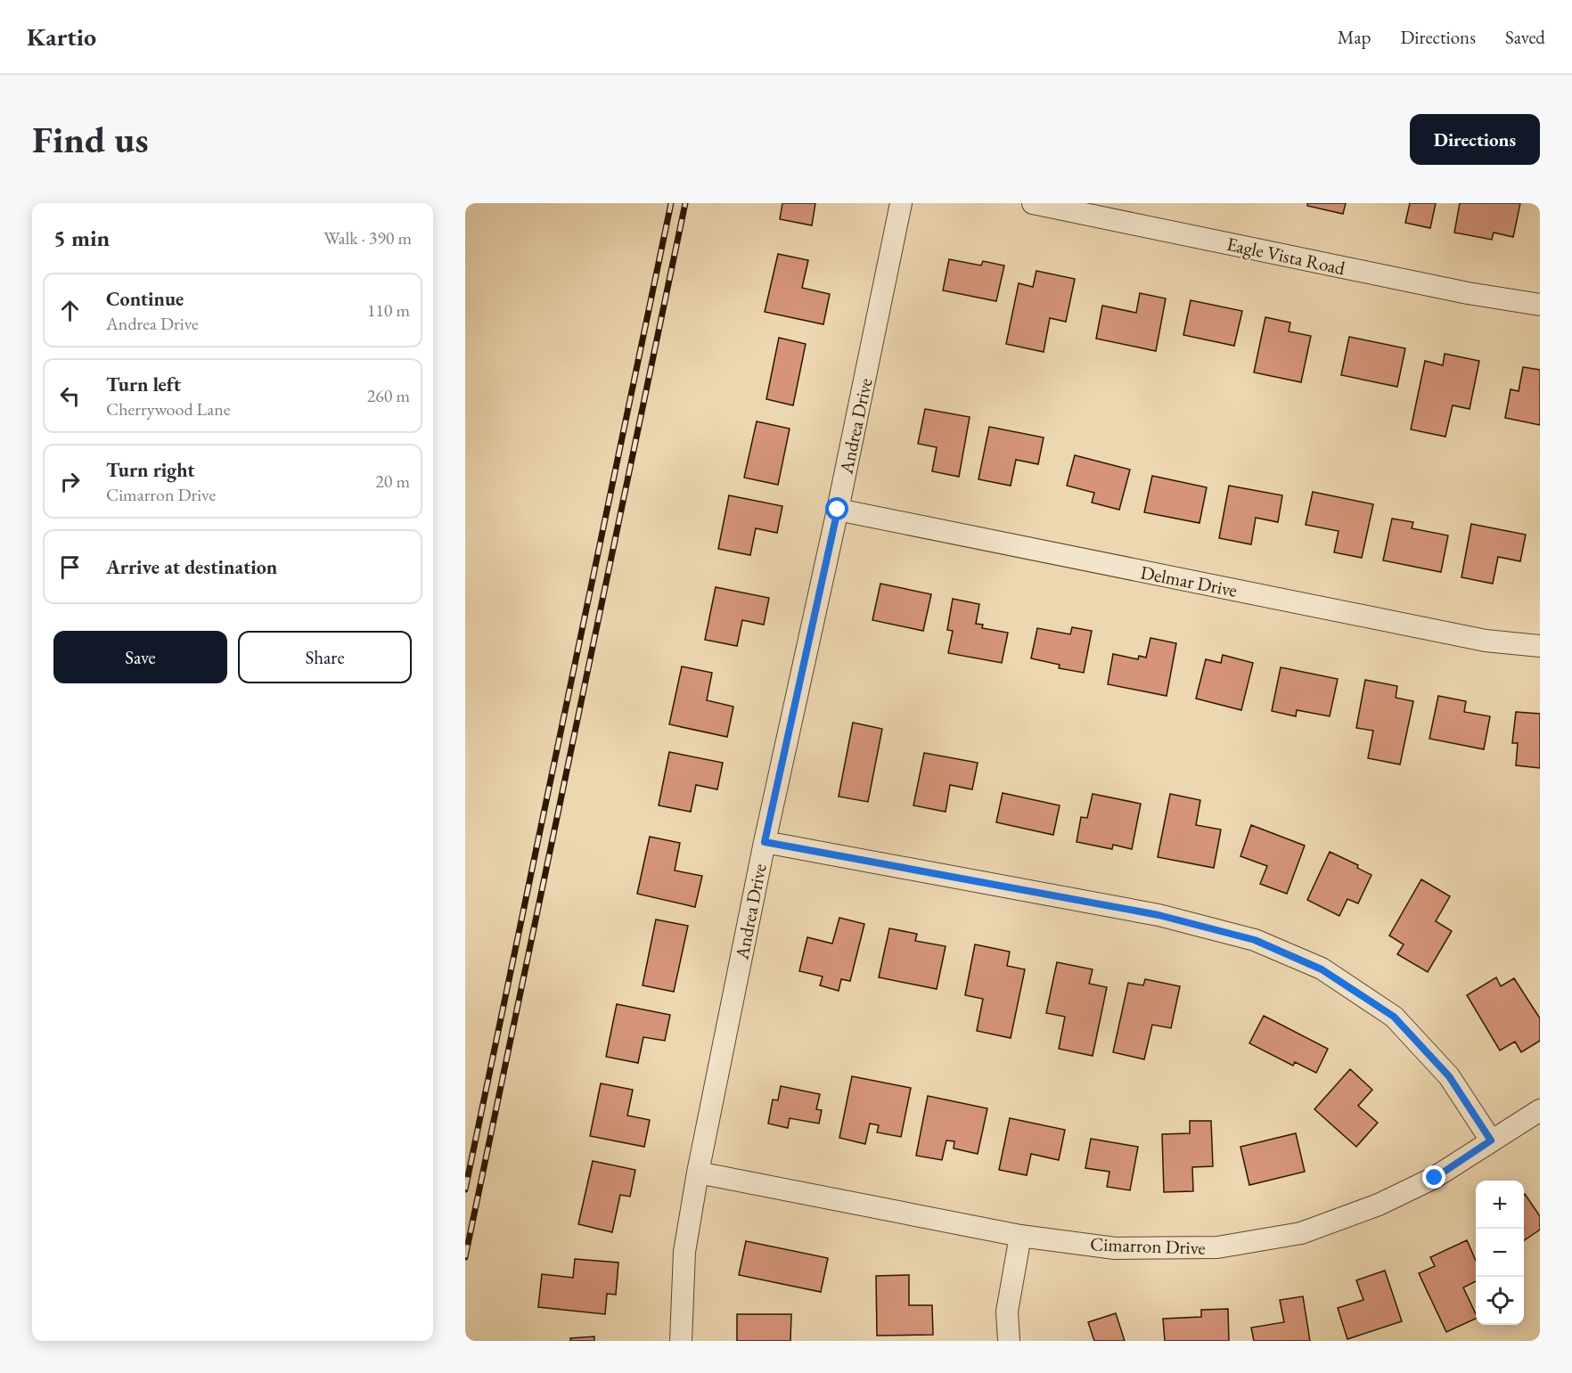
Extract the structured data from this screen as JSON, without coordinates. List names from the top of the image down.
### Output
{
  "streets": {
    "street": [
      "Eagle Vista Road",
      "Andrea Drive",
      "Delmar Drive",
      "Cimarron Drive"
    ]
  },
  "crossings": [
    ["Andrea Drive", "Delmar Drive"],
    ["Andrea Drive", "Cimarron Drive"]
  ],
  "page": {
    "header": "Kartio",
    "nav": ["Map", "Directions", "Saved"],
    "buttons": [
      "Directions",
      ["Save", "Share"]
    ],
    "title": "Find us",
    "heading": ["5 min", "Walk · 390 m"],
    "list": [
      ["Continue", "Andrea Drive", "110 m"],
      ["Turn left", "Cherrywood Lane", "260 m"],
      ["Turn right", "Cimarron Drive", "20 m"],
      "Arrive at destination"
    ],
    "map_buttons": ["+", "−"]
  }
}
